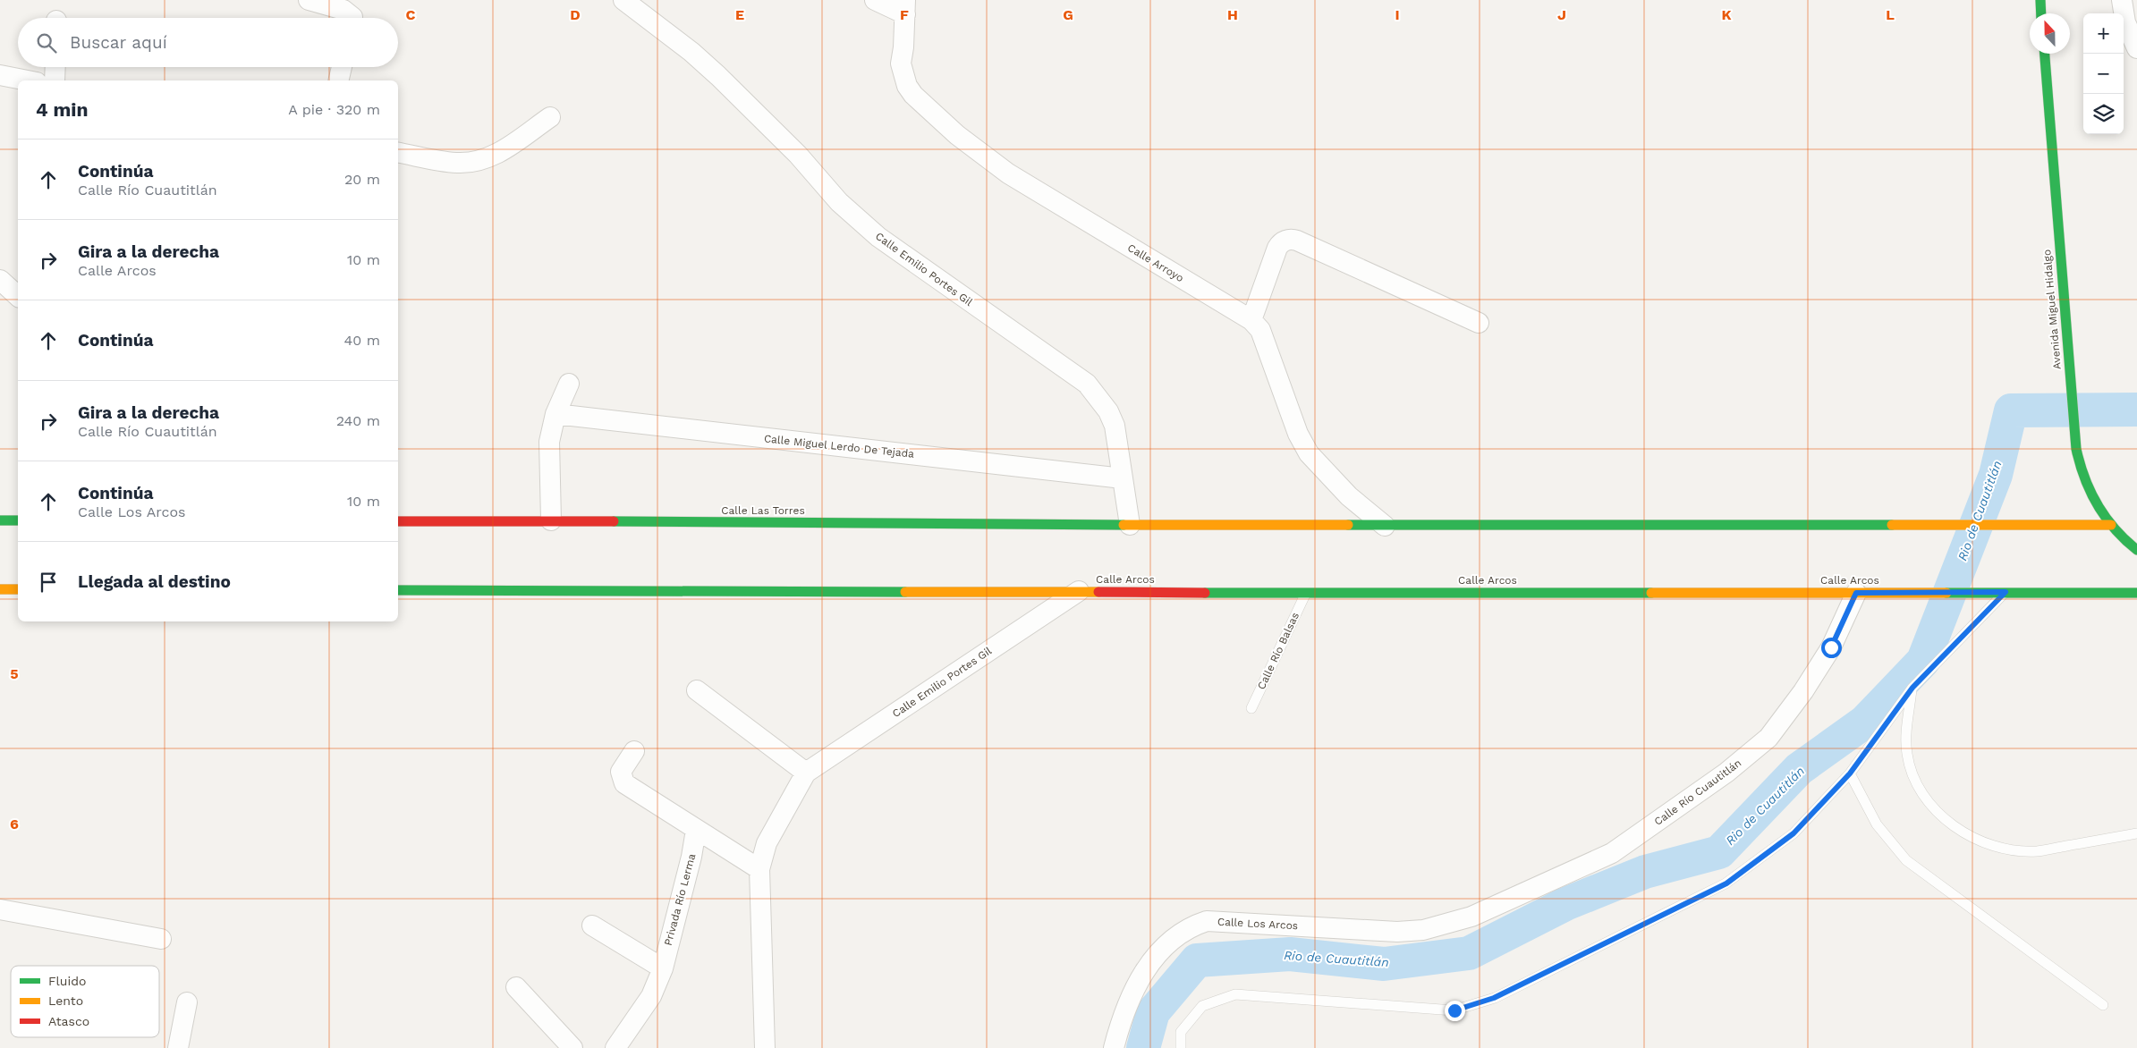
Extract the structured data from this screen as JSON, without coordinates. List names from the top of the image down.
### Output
{
  "streets": {
    "main road": ["Avenida Miguel Hidalgo", "Calle Las Torres", "Calle Arcos"],
    "street": [
      "Calle Arroyo",
      "Calle Emilio Portes Gil",
      "Calle Miguel Lerdo De Tejada",
      "Calle Río Cuautitlán",
      "Privada Río Lerma",
      "Calle Los Arcos"
    ],
    "lane": ["Calle Río Balsas"]
  },
  "crossings": [
    ["Calle Emilio Portes Gil", "Calle Miguel Lerdo De Tejada"],
    ["Calle Emilio Portes Gil", "Calle Las Torres"],
    ["Calle Emilio Portes Gil", "Calle Arcos"],
    ["Calle Arcos", "Calle Río Balsas"],
    ["Calle Arcos", "Calle Río Cuautitlán"],
    ["Calle Río Cuautitlán", "Calle Los Arcos"]
  ],
  "water": ["Rio de Cuautitlán"],
  "legend": ["Fluido", "Lento", "Atasco"],
  "north": "top",
  "page": {
    "map_buttons": ["+", "−"],
    "search": "Buscar aquí",
    "heading": ["4 min", "A pie · 320 m"],
    "list": [
      ["Continúa", "Calle Río Cuautitlán", "20 m"],
      ["Gira a la derecha", "Calle Arcos", "10 m"],
      ["Continúa", "40 m"],
      ["Gira a la derecha", "Calle Río Cuautitlán", "240 m"],
      ["Continúa", "Calle Los Arcos", "10 m"],
      "Llegada al destino"
    ]
  },
  "grid": {
    "columns": [
      "C",
      "D",
      "E",
      "F",
      "G",
      "H",
      "I",
      "J",
      "K",
      "L"
    ],
    "rows": ["5", "6"]
  }
}
